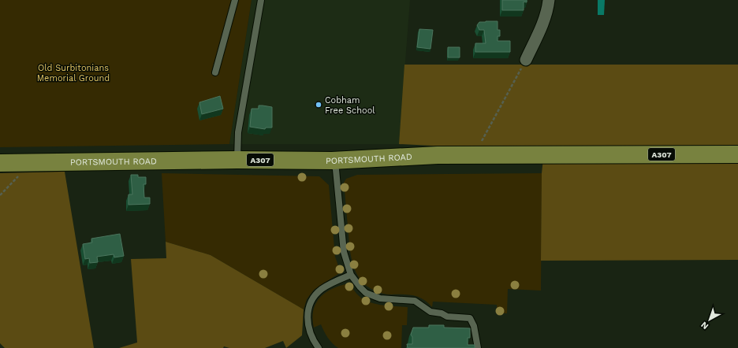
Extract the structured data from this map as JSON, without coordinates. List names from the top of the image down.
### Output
{
  "streets": {
    "main road": ["A307", "PORTSMOUTH ROAD"]
  },
  "parks": ["Old Surbitonians Memorial Ground"],
  "places": ["Cobham Free School"],
  "north": "bottom left"
}
